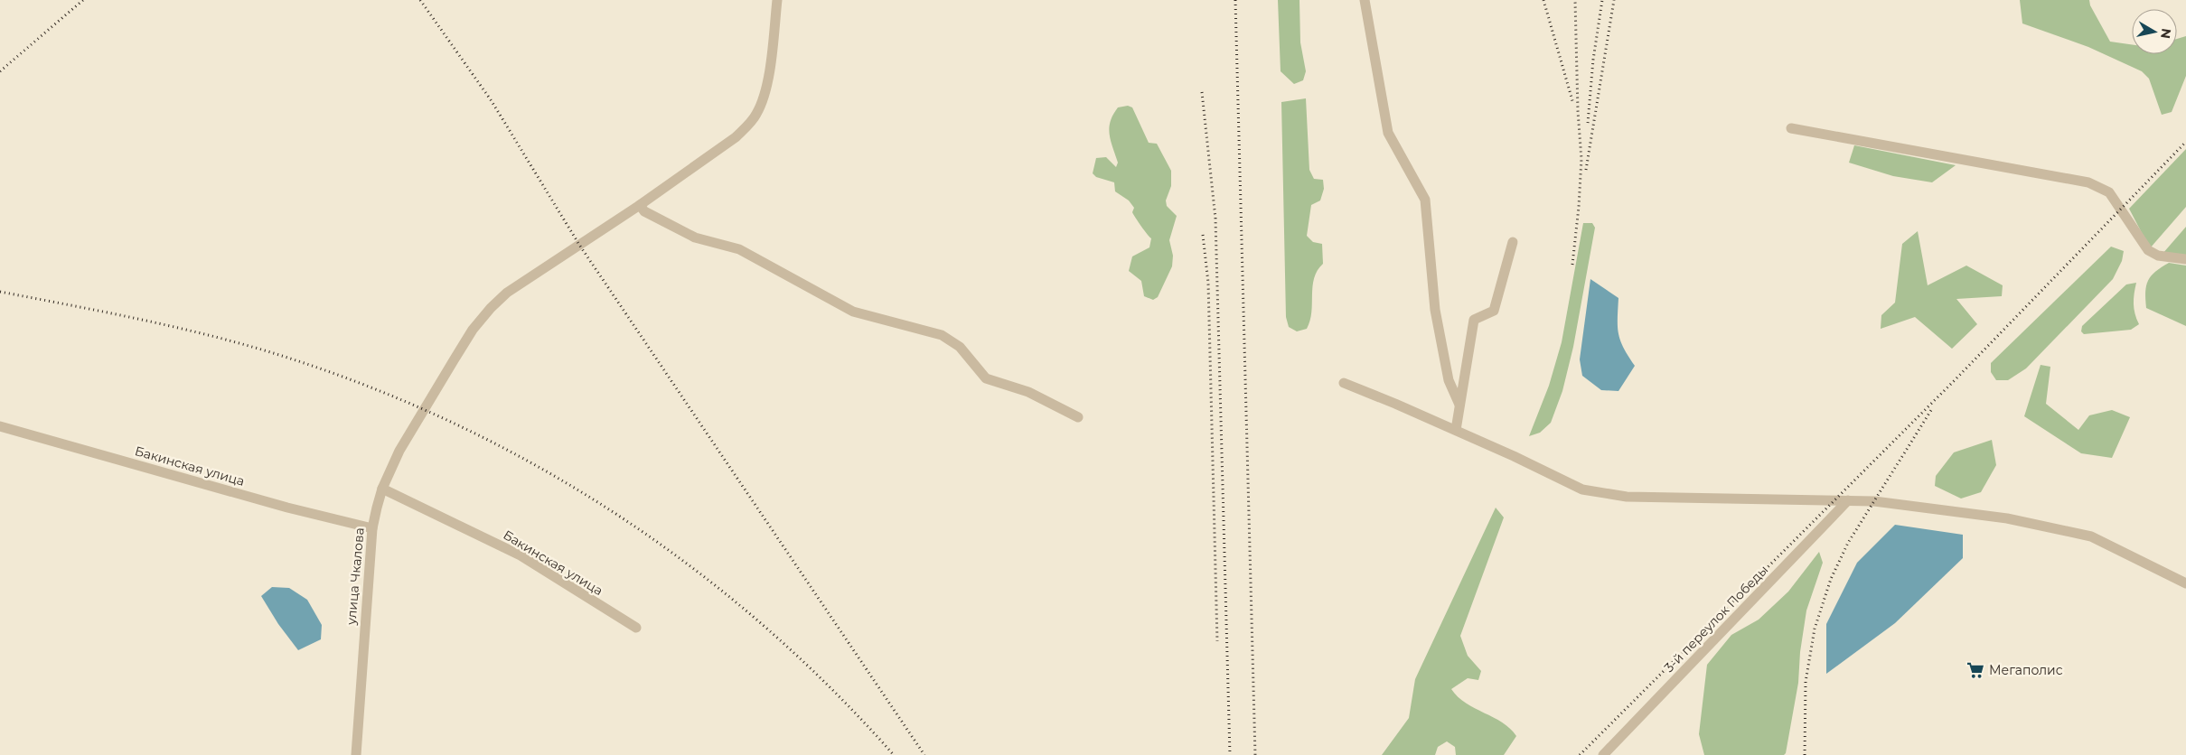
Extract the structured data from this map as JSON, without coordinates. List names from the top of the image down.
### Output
{
  "streets": {
    "street": ["Бакинская улица", "улица Чкалова", "3-й переулок Победы"]
  },
  "crossings": [
    ["Бакинская улица", "улица Чкалова"]
  ],
  "places": {
    "supermarket": ["Мегаполис"]
  },
  "north": "right"
}
